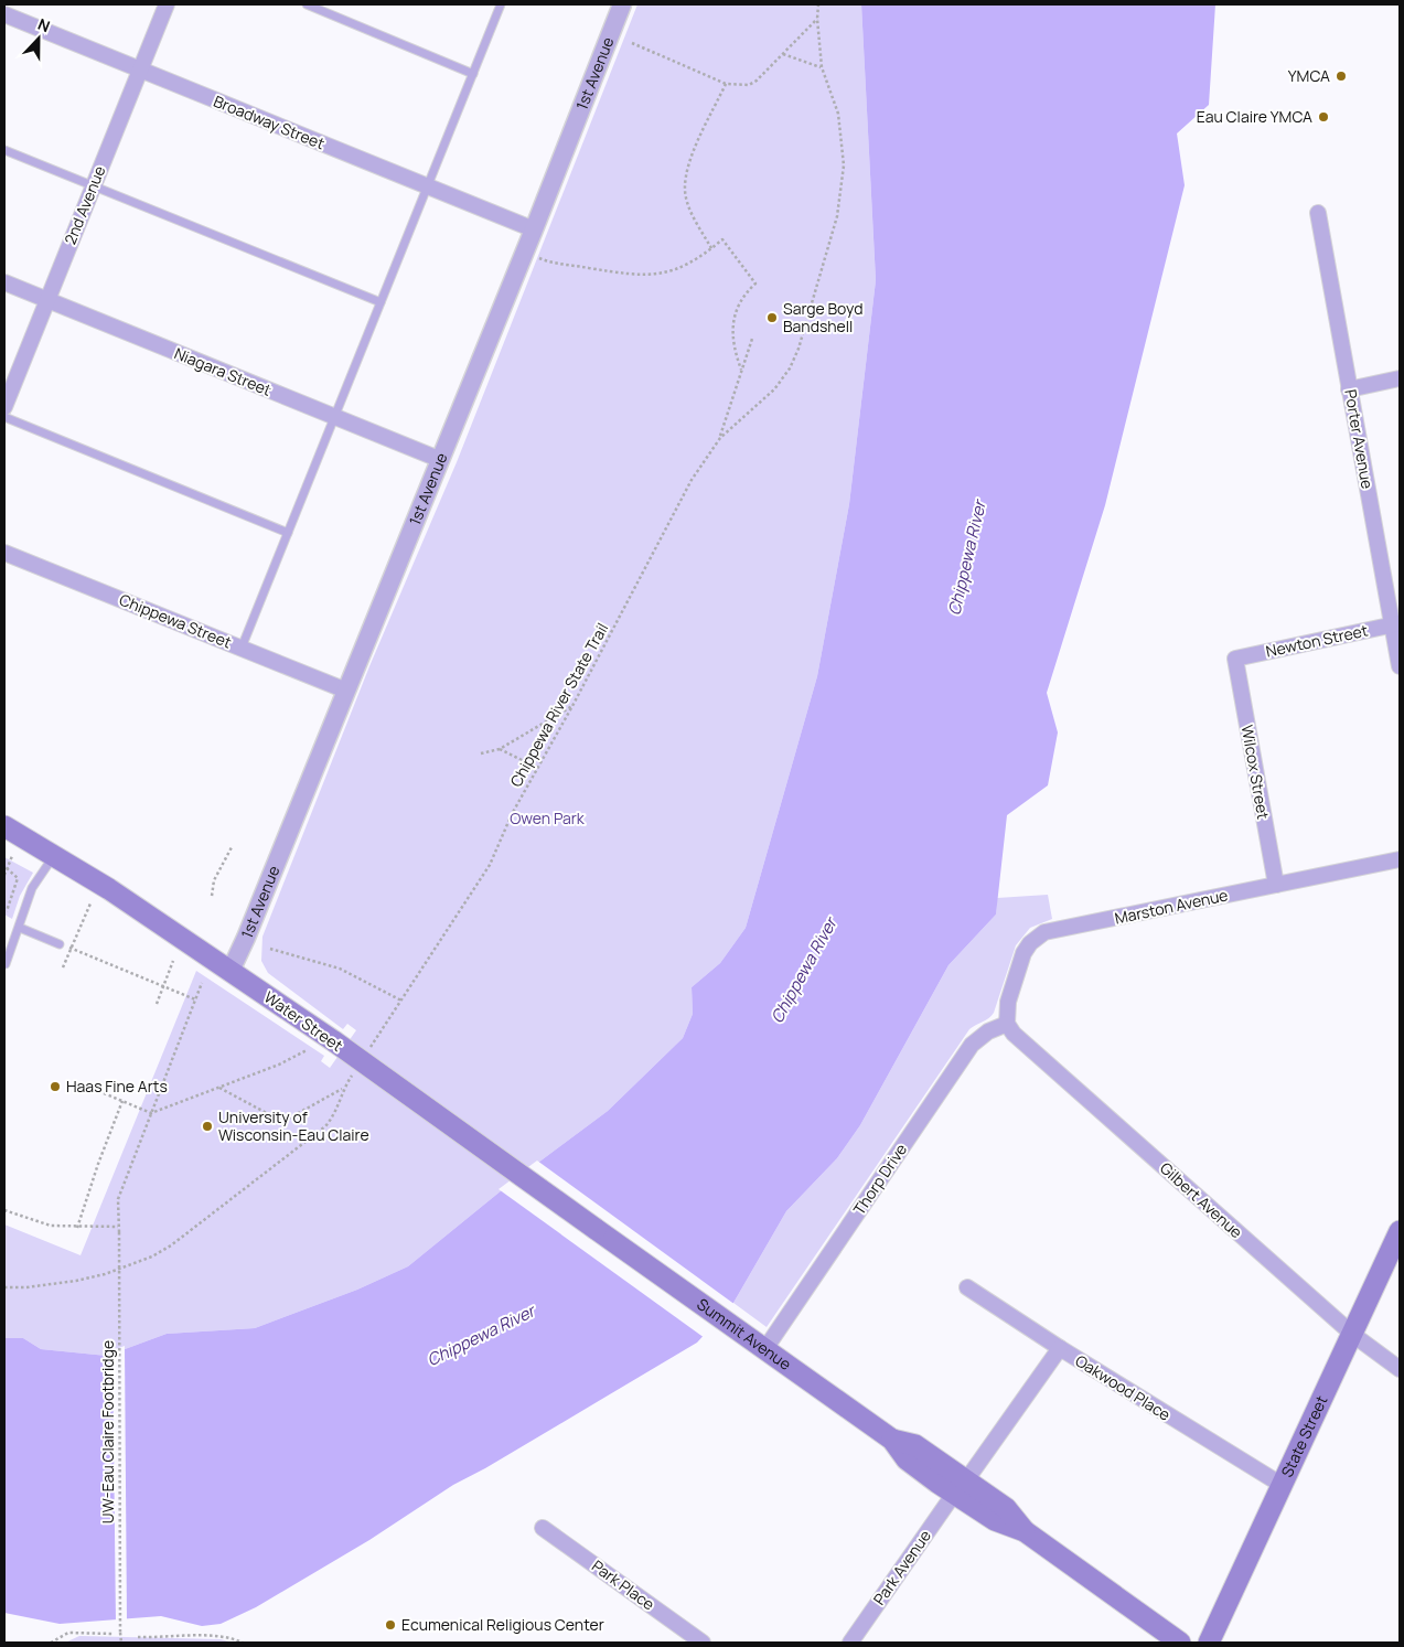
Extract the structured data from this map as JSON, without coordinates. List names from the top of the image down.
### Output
{
  "streets": {
    "main road": ["Water Street", "Summit Avenue", "State Street"],
    "street": [
      "1st Avenue",
      "Broadway Street",
      "2nd Avenue",
      "Niagara Street",
      "Porter Avenue",
      "Chippewa Street",
      "Newton Street",
      "Wilcox Street",
      "Marston Avenue",
      "Thorp Drive",
      "Gilbert Avenue",
      "Oakwood Place",
      "Park Avenue",
      "Park Place"
    ],
    "path": ["Chippewa River State Trail", "UW-Eau Claire Footbridge"]
  },
  "crossings": [
    ["1st Avenue", "Broadway Street"],
    ["1st Avenue", "Niagara Street"],
    ["1st Avenue", "Chippewa Street"],
    ["1st Avenue", "Water Street"],
    ["Broadway Street", "2nd Avenue"],
    ["2nd Avenue", "Niagara Street"],
    ["Porter Avenue", "Newton Street"],
    ["Newton Street", "Wilcox Street"],
    ["Wilcox Street", "Marston Avenue"],
    ["Marston Avenue", "Thorp Drive"],
    ["Marston Avenue", "Gilbert Avenue"],
    ["Water Street", "Summit Avenue"],
    ["Thorp Drive", "Gilbert Avenue"],
    ["Thorp Drive", "Summit Avenue"],
    ["Gilbert Avenue", "State Street"],
    ["Summit Avenue", "Park Avenue"],
    ["Oakwood Place", "State Street"],
    ["Oakwood Place", "Park Avenue"]
  ],
  "water": ["Chippewa River"],
  "parks": ["Owen Park"],
  "places": [
    "YMCA",
    "Eau Claire YMCA",
    "Sarge Boyd Bandshell",
    "Haas Fine Arts",
    "University of Wisconsin-Eau Claire",
    "Ecumenical Religious Center"
  ],
  "north": "top"
}
